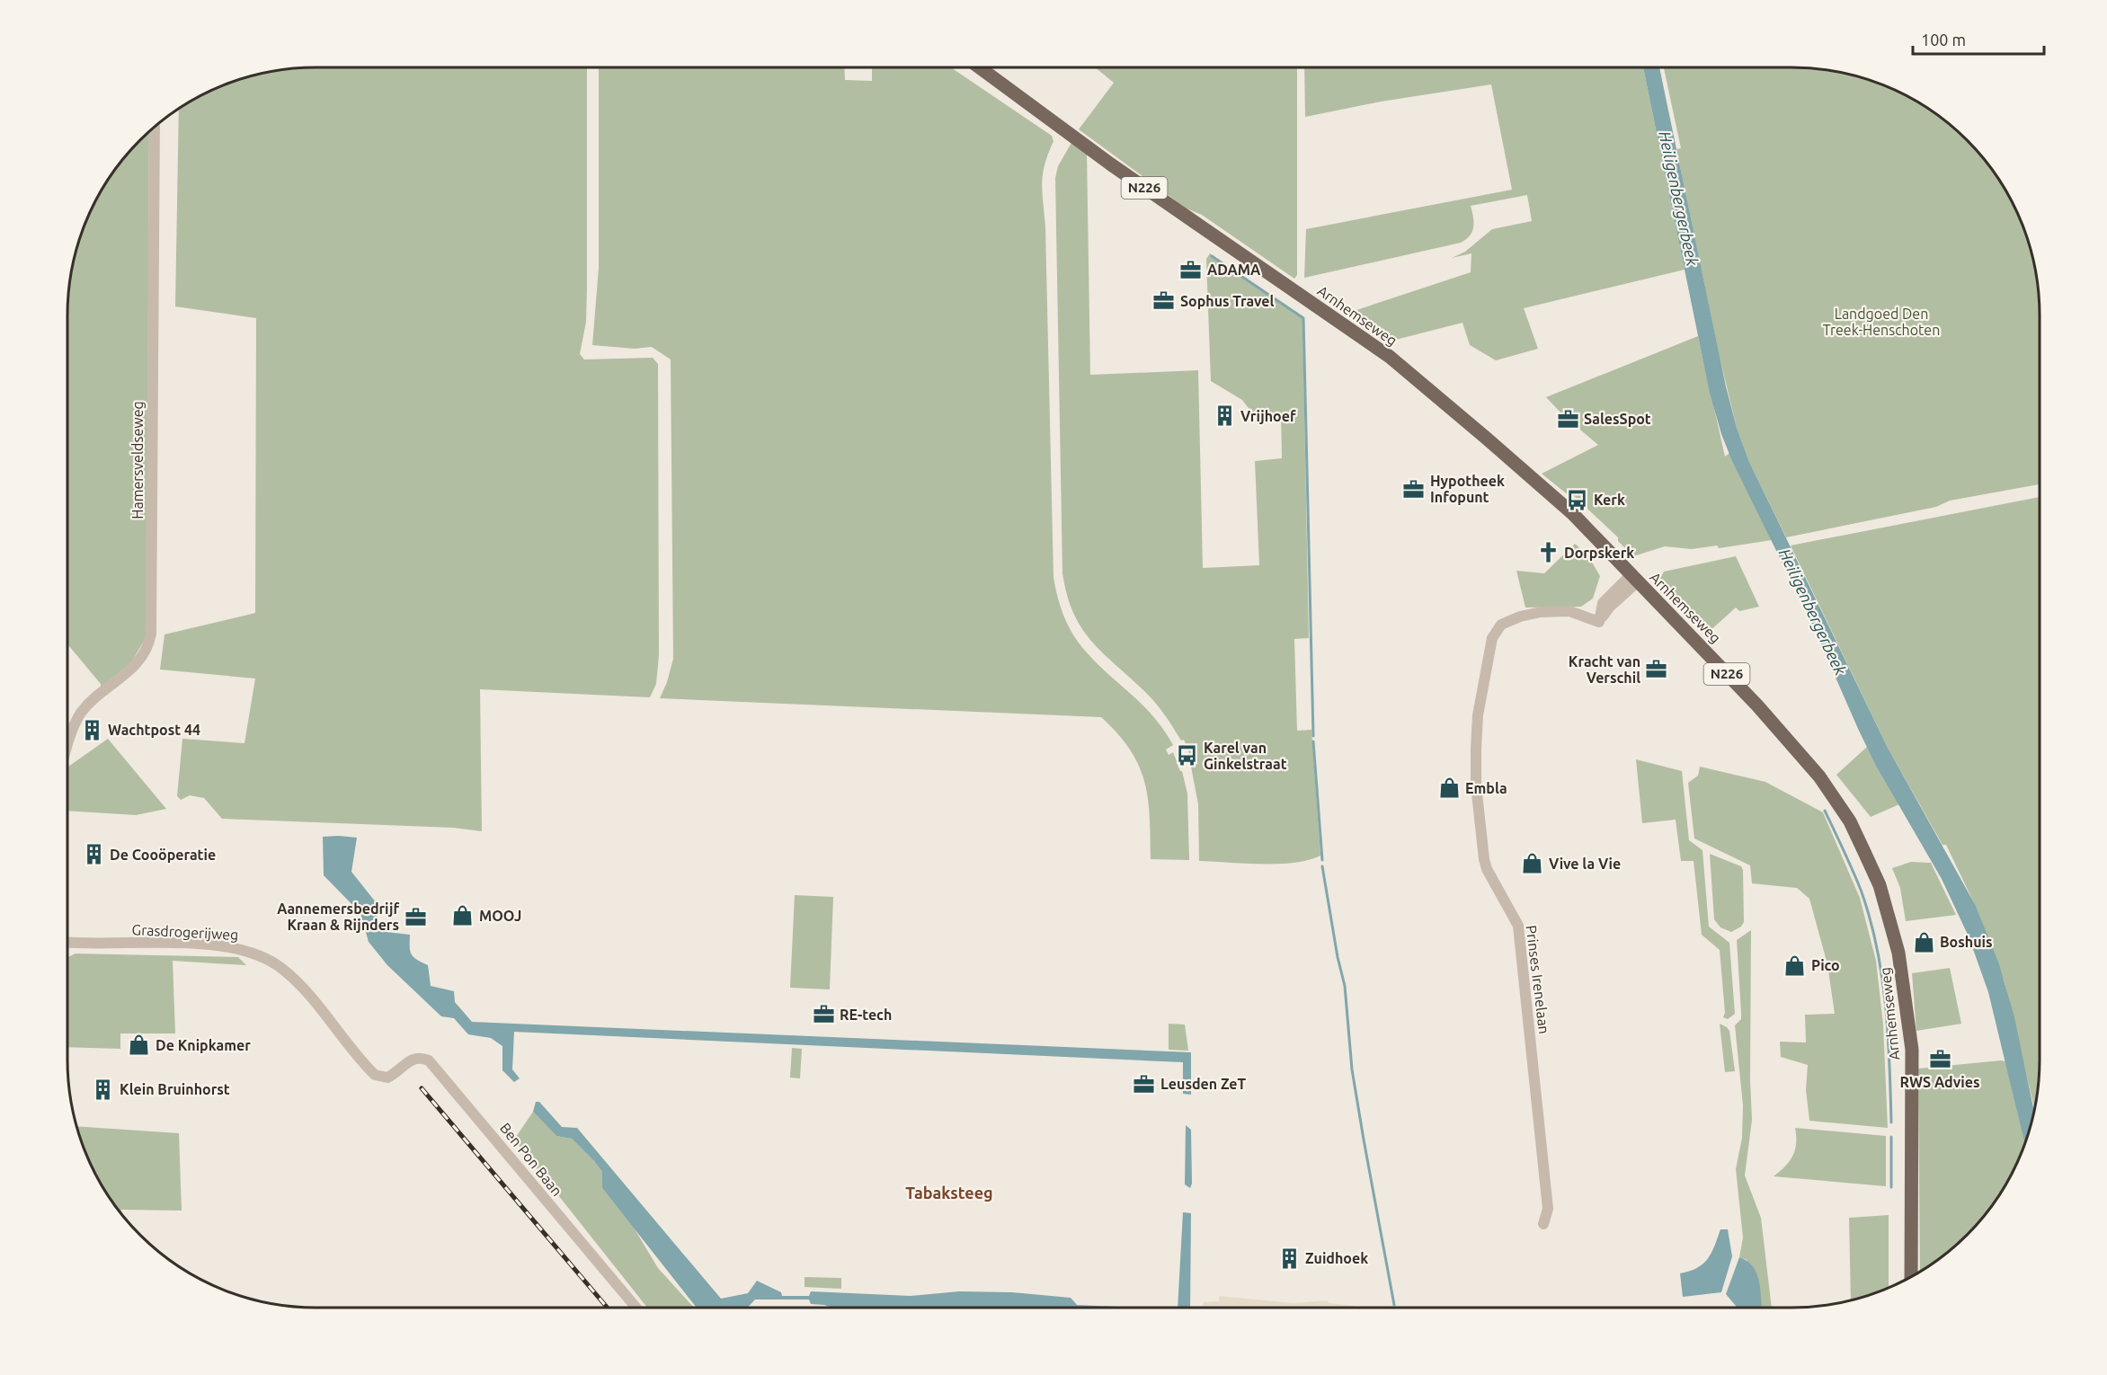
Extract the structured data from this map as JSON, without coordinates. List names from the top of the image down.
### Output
{
  "streets": {
    "main road": ["N226", "Arnhemseweg"],
    "street": [
      "Hamersveldseweg",
      "Grasdrogerijweg",
      "Prinses Irenelaan",
      "Ben Pon Baan"
    ]
  },
  "crossings": [
    ["Arnhemseweg", "Prinses Irenelaan"],
    ["Grasdrogerijweg", "Ben Pon Baan"]
  ],
  "districts": ["Tabaksteeg"],
  "water": ["Heiligenbergerbeek"],
  "parks": ["Landgoed Den Treek-Henschoten"],
  "places": {
    "office": [
      "ADAMA",
      "Sophus Travel",
      "SalesSpot",
      "Hypotheek Infopunt",
      "Kracht van Verschil",
      "Aannemersbedrijf Kraan & Rijnders",
      "RE-tech",
      "RWS Advies",
      "Leusden ZeT"
    ],
    "building": [
      "Vrijhoef",
      "Wachtpost 44",
      "De Cooöperatie",
      "Klein Bruinhorst",
      "Zuidhoek"
    ],
    "bus stop": ["Kerk", "Karel van Ginkelstraat"],
    "church": ["Dorpskerk"],
    "shop": [
      "Embla",
      "Vive la Vie",
      "MOOJ",
      "Boshuis",
      "Pico",
      "De Knipkamer"
    ]
  },
  "scale_bar": "100 m"
}
